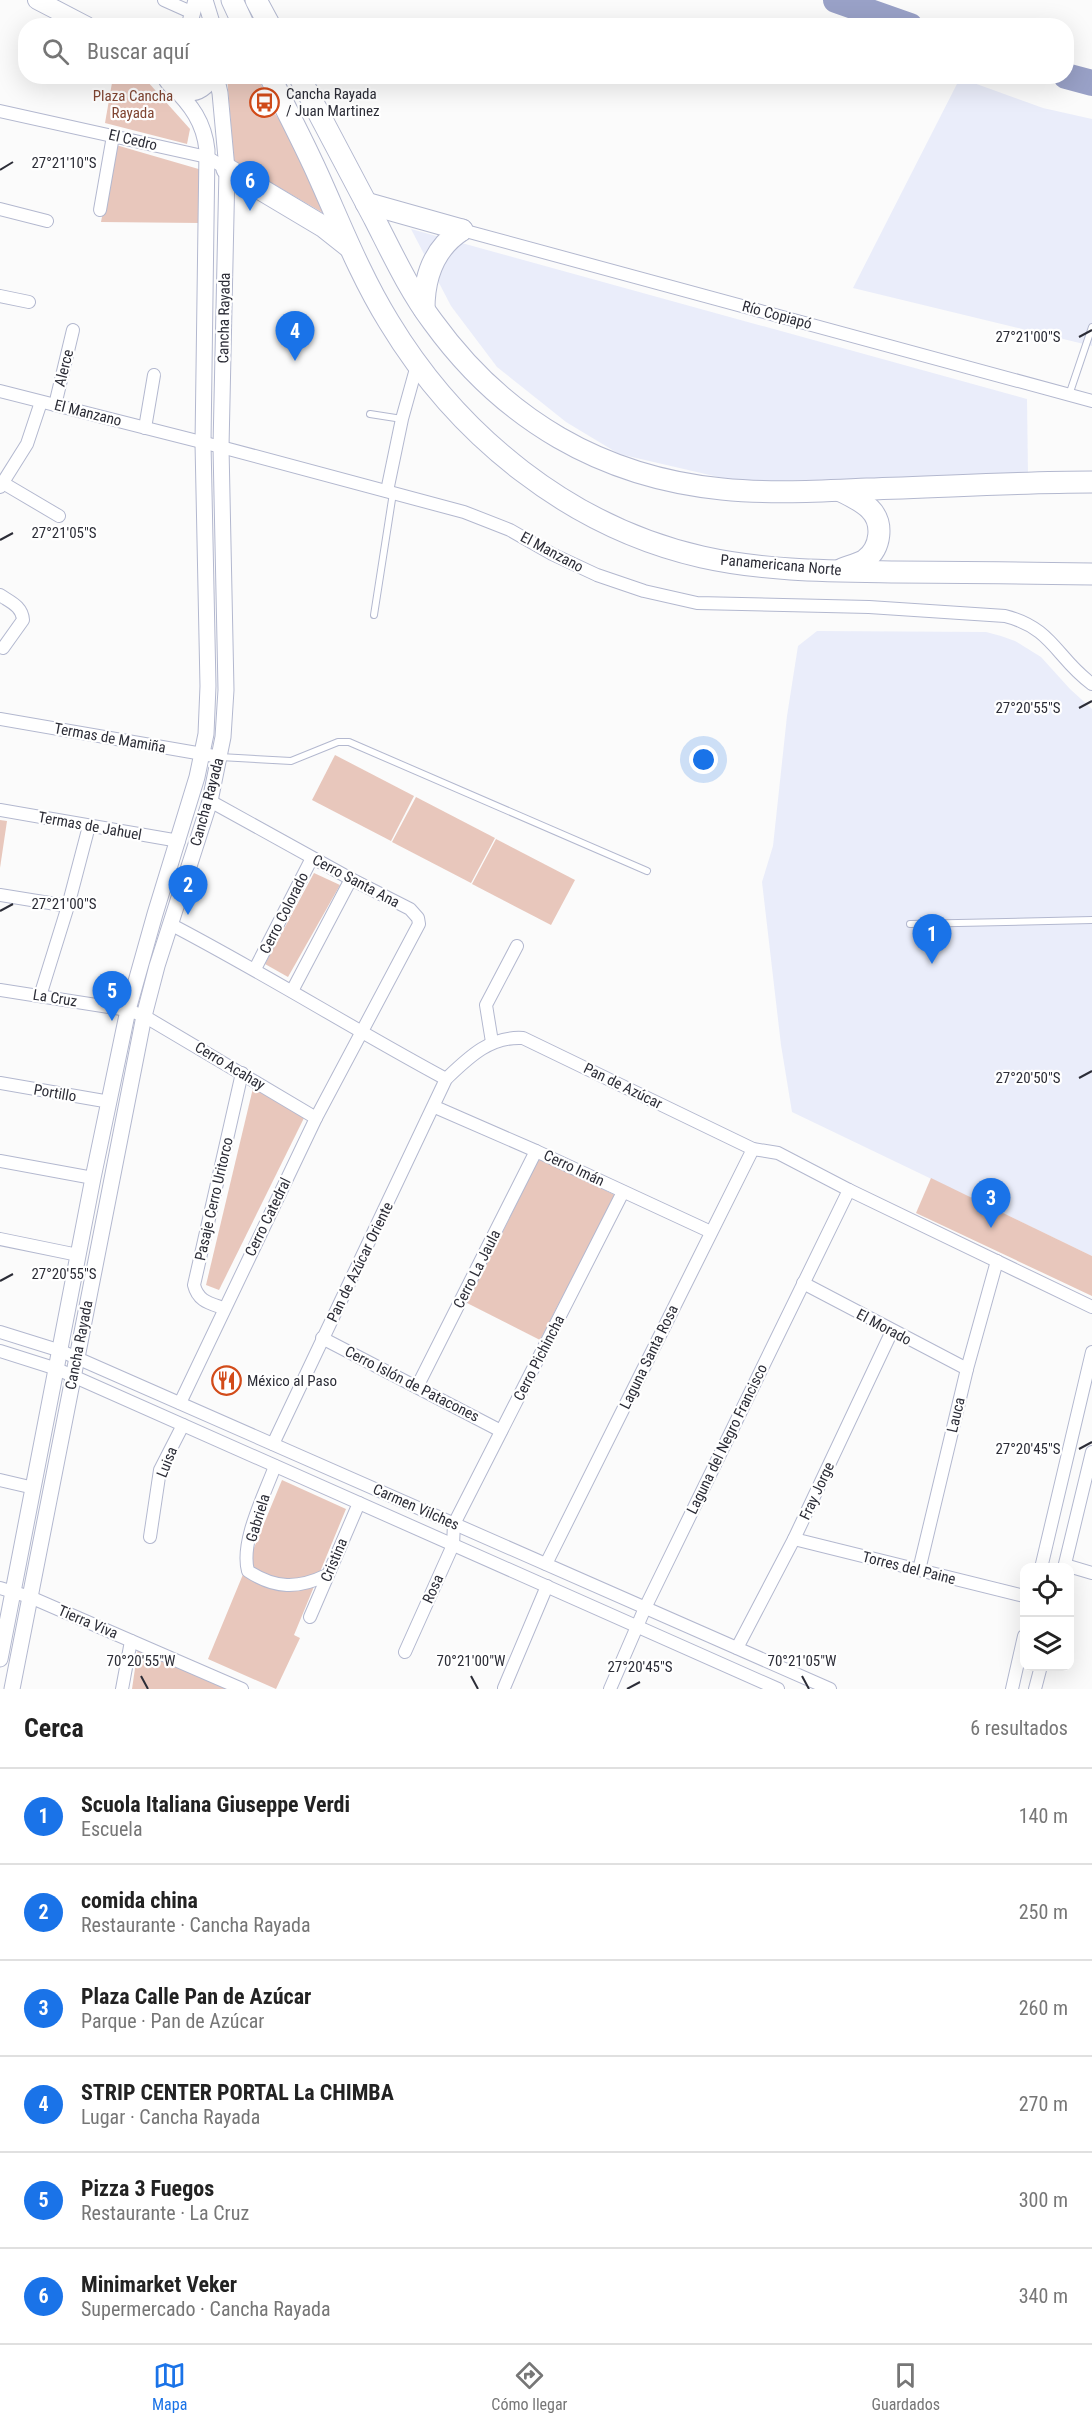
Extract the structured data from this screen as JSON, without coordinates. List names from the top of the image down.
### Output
{
  "streets": {
    "highway": ["Panamericana Norte"],
    "street": [
      "El Cedro",
      "Río Copiapó",
      "Cancha Rayada",
      "Alerce",
      "El Manzano",
      "Termas de Mamiña",
      "Termas de Jahuel",
      "Cerro Santa Ana",
      "Cerro Colorado",
      "La Cruz",
      "Cerro Acahay",
      "Pan de Azúcar",
      "Portillo",
      "Cerro Imán",
      "Pasaje Cerro Uritorco",
      "Cerro Catedral",
      "Pan de Azúcar Oriente",
      "Cerro La Jaula",
      "El Morado",
      "Laguna Santa Rosa",
      "Cerro Pichincha",
      "Cerro Islón de Patacones",
      "Lauca",
      "Laguna del Negro Francisco",
      "Luisa",
      "Fray Jorge",
      "Carmen Vilches",
      "Gabriela",
      "Cristina",
      "Torres del Paine",
      "Rosa",
      "Tierra Viva"
    ]
  },
  "crossings": [
    ["El Cedro", "Cancha Rayada"],
    ["Cancha Rayada", "El Manzano"],
    ["Cancha Rayada", "Termas de Mamiña"],
    ["Cancha Rayada", "Termas de Jahuel"],
    ["Cancha Rayada", "Cerro Santa Ana"],
    ["Cancha Rayada", "La Cruz"],
    ["Cancha Rayada", "Cerro Acahay"],
    ["Cancha Rayada", "Portillo"],
    ["Cancha Rayada", "Carmen Vilches"],
    ["Cancha Rayada", "Tierra Viva"],
    ["Alerce", "El Manzano"],
    ["Cerro Santa Ana", "Cerro Colorado"],
    ["Cerro Santa Ana", "Cerro Catedral"],
    ["La Cruz", "Cerro Acahay"],
    ["Cerro Acahay", "Pasaje Cerro Uritorco"],
    ["Cerro Acahay", "Cerro Catedral"],
    ["Pan de Azúcar", "Pan de Azúcar Oriente"],
    ["Pan de Azúcar", "Laguna Santa Rosa"],
    ["Pan de Azúcar", "Lauca"],
    ["Pan de Azúcar", "Laguna del Negro Francisco"],
    ["Cerro Imán", "Pan de Azúcar Oriente"],
    ["Cerro Imán", "Cerro La Jaula"],
    ["Cerro Imán", "Laguna Santa Rosa"],
    ["Cerro Imán", "Cerro Pichincha"],
    ["Pasaje Cerro Uritorco", "Cerro Catedral"],
    ["Cerro Catedral", "Carmen Vilches"],
    ["Pan de Azúcar Oriente", "Cerro Islón de Patacones"],
    ["Pan de Azúcar Oriente", "Carmen Vilches"],
    ["Cerro La Jaula", "Cerro Islón de Patacones"],
    ["El Morado", "Lauca"],
    ["El Morado", "Laguna del Negro Francisco"],
    ["El Morado", "Fray Jorge"],
    ["Laguna Santa Rosa", "Carmen Vilches"],
    ["Cerro Pichincha", "Cerro Islón de Patacones"],
    ["Cerro Pichincha", "Carmen Vilches"],
    ["Cerro Pichincha", "Rosa"],
    ["Lauca", "Torres del Paine"],
    ["Laguna del Negro Francisco", "Carmen Vilches"],
    ["Luisa", "Carmen Vilches"],
    ["Fray Jorge", "Carmen Vilches"],
    ["Fray Jorge", "Torres del Paine"],
    ["Carmen Vilches", "Gabriela"],
    ["Carmen Vilches", "Cristina"],
    ["Carmen Vilches", "Rosa"],
    ["Gabriela", "Cristina"]
  ],
  "parks": ["Plaza Cancha Rayada"],
  "places": {
    "bus stop": ["Cancha Rayada / Juan Martinez"],
    "restaurant": ["México al Paso"]
  },
  "page": {
    "search": "Buscar aquí",
    "pins": [
      "6",
      "4",
      "2",
      "1",
      "5",
      "3"
    ],
    "heading": ["Cerca", "6 resultados"],
    "list": [
      {
        "mark": "1",
        "name": "Scuola Italiana Giuseppe Verdi",
        "note": "Escuela",
        "value": "140 m"
      },
      {
        "mark": "2",
        "name": "comida china",
        "note": "Restaurante · Cancha Rayada",
        "value": "250 m"
      },
      {
        "mark": "3",
        "name": "Plaza Calle Pan de Azúcar",
        "note": "Parque · Pan de Azúcar",
        "value": "260 m"
      },
      {
        "mark": "4",
        "name": "STRIP CENTER PORTAL La CHIMBA",
        "note": "Lugar · Cancha Rayada",
        "value": "270 m"
      },
      {
        "mark": "5",
        "name": "Pizza 3 Fuegos",
        "note": "Restaurante · La Cruz",
        "value": "300 m"
      },
      {
        "mark": "6",
        "name": "Minimarket Veker",
        "note": "Supermercado · Cancha Rayada",
        "value": "340 m"
      }
    ],
    "nav": ["Mapa", "Cómo llegar", "Guardados"]
  },
  "coordinates": [
    "27°21'10\"S",
    "27°21'00\"S",
    "27°21'05\"S",
    "27°20'55\"S",
    "27°20'50\"S",
    "27°20'45\"S",
    "70°20'55\"W",
    "70°21'00\"W",
    "70°21'05\"W"
  ]
}
